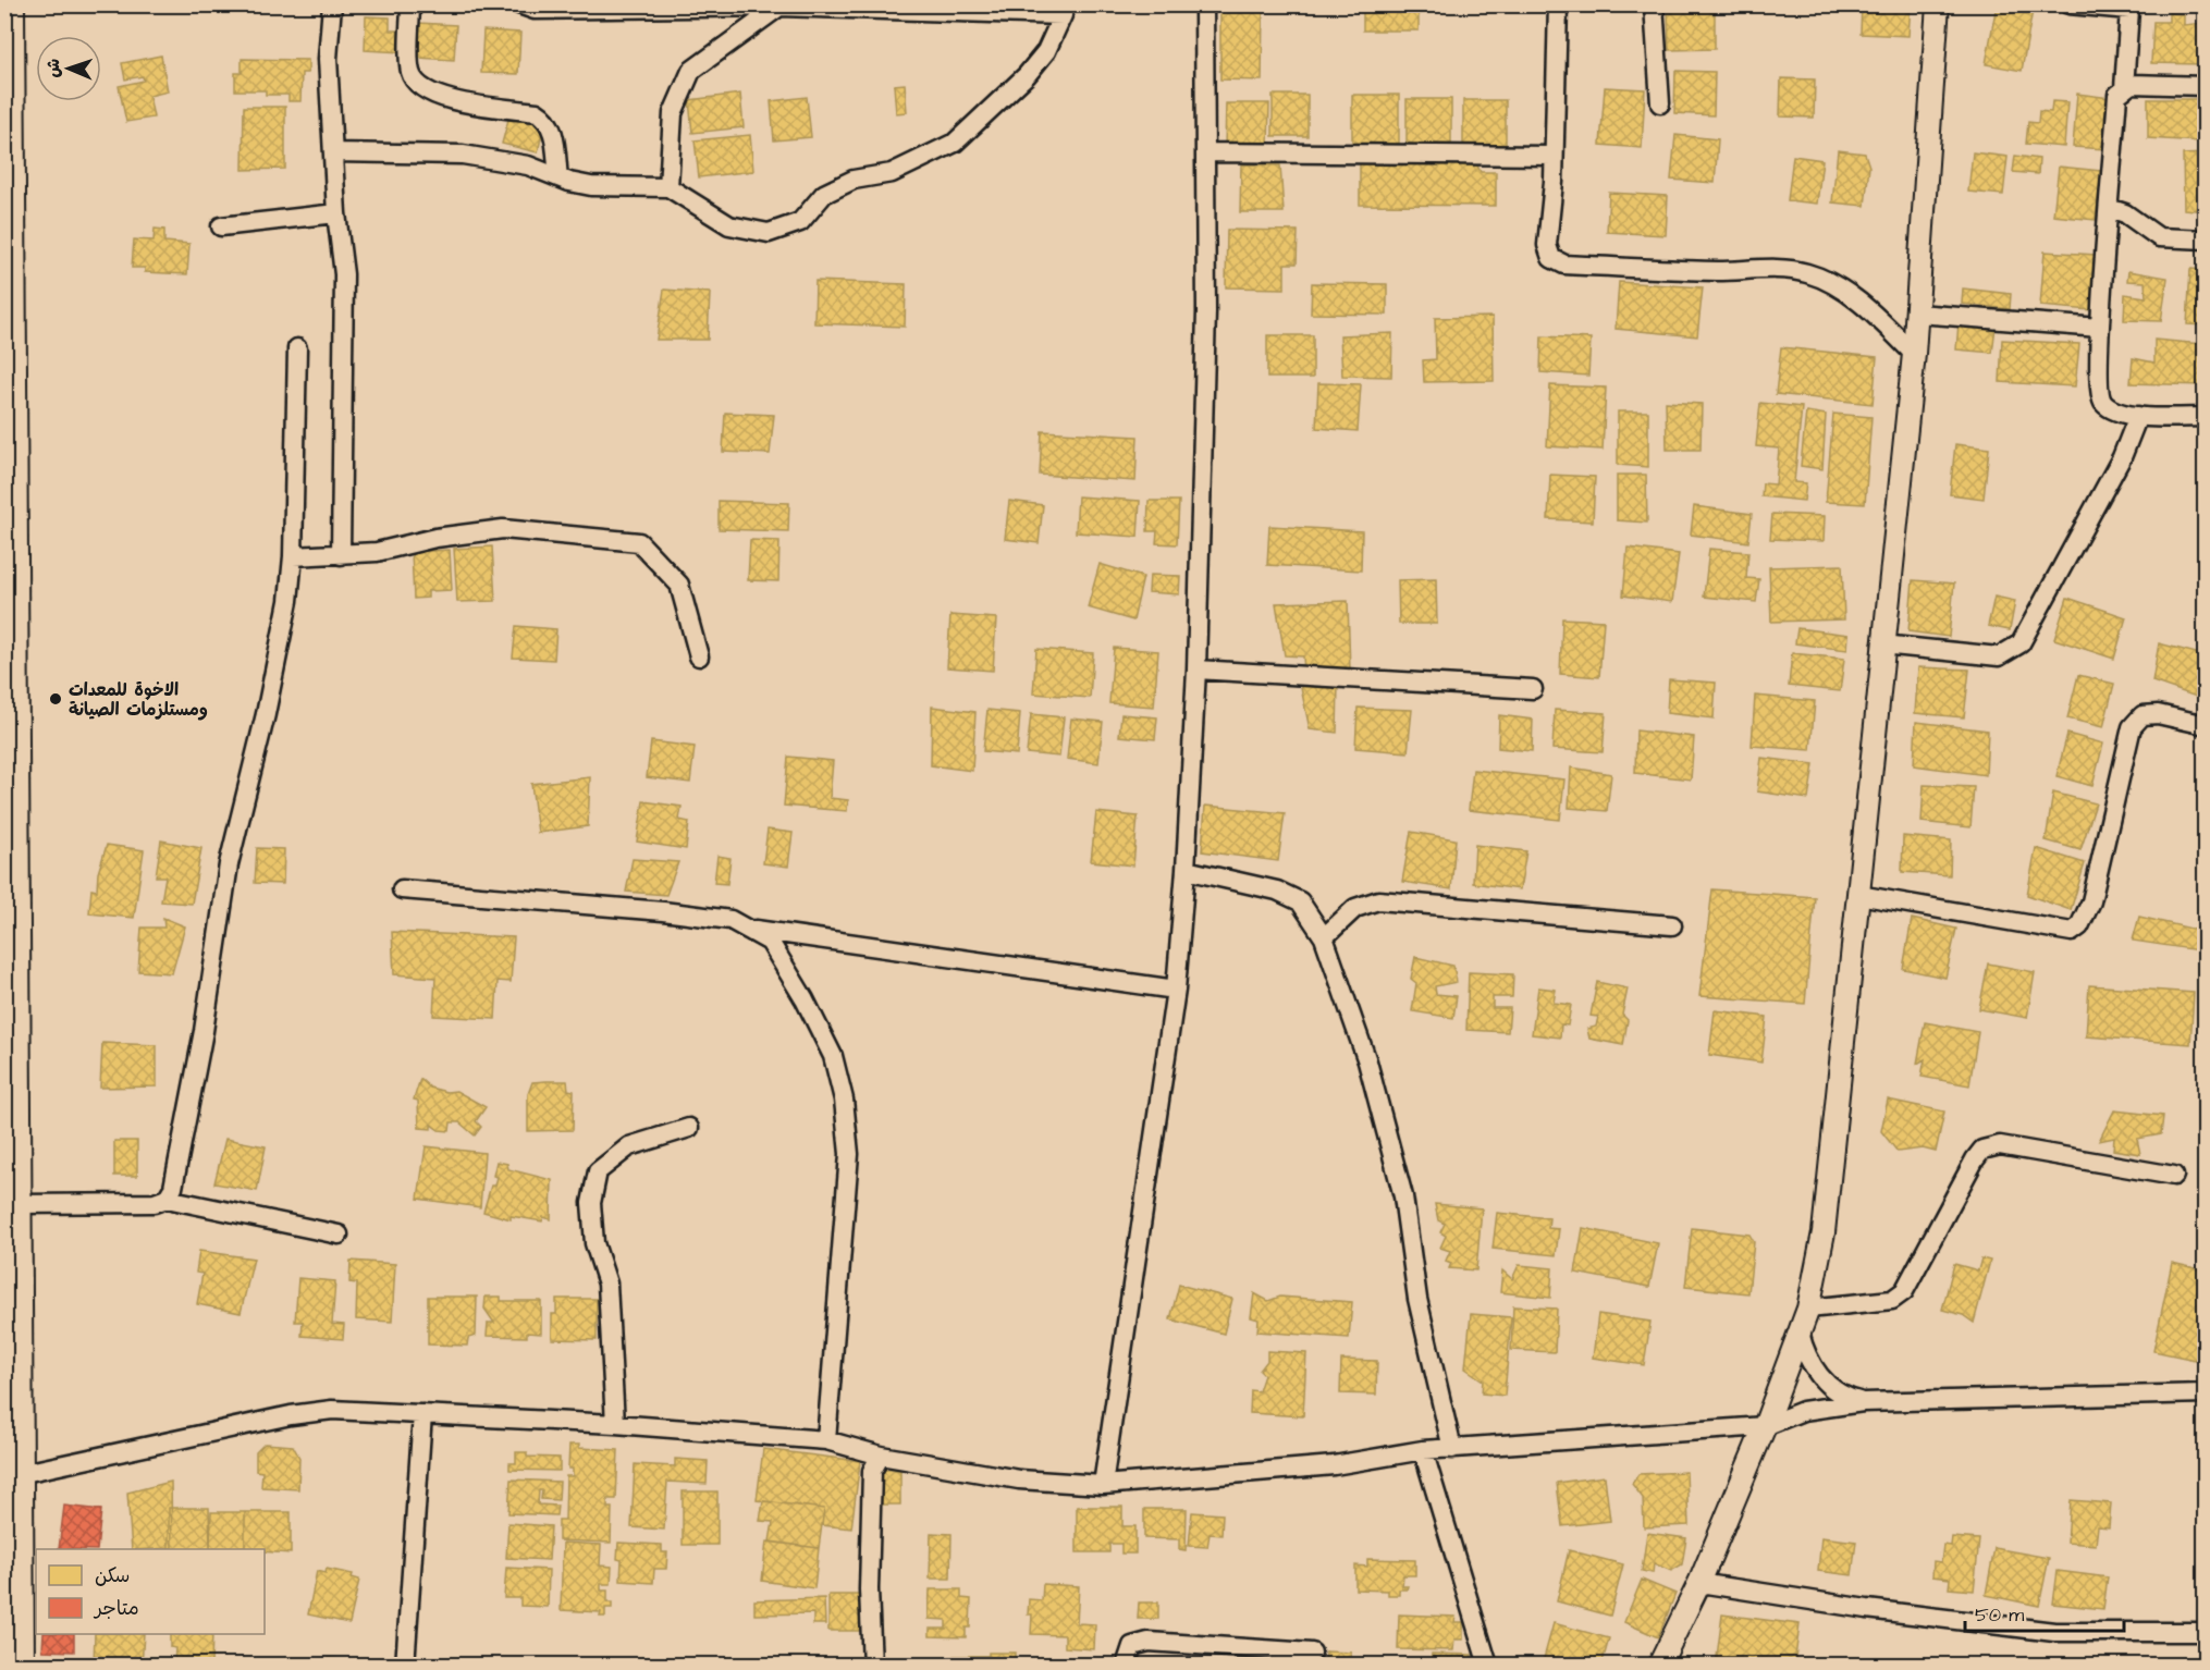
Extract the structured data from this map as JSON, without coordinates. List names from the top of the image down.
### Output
{
  "places": ["الاخوة للمعدات ومستلزمات الصيانة"],
  "legend": ["سكن", "متاجر"],
  "scale_bar": "50 m",
  "north": "left"
}
